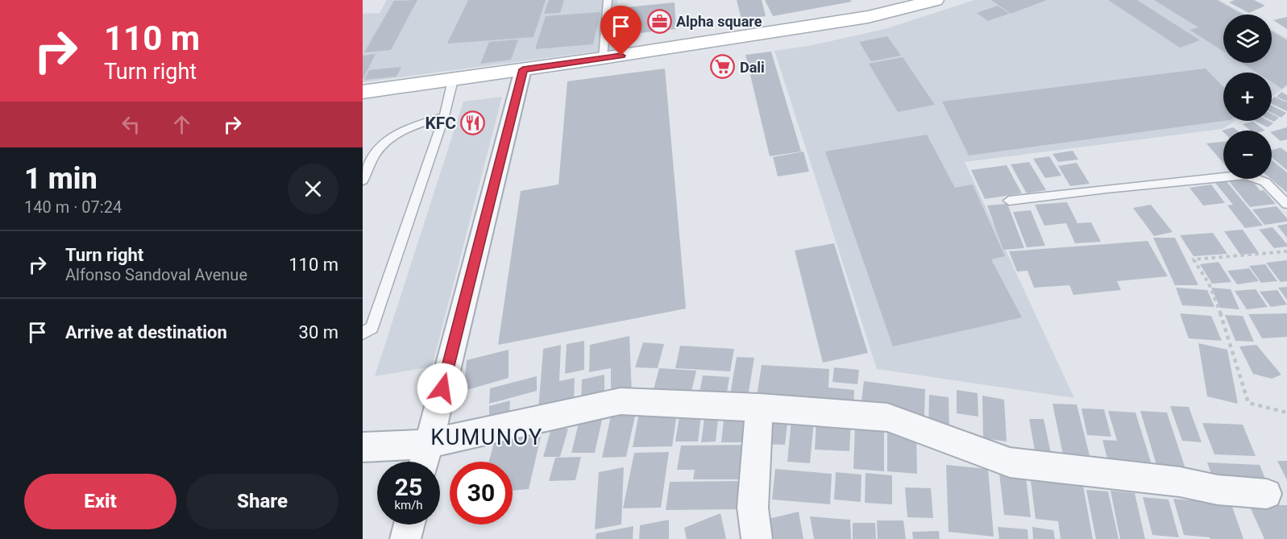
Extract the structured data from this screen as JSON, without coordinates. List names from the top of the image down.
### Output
{
  "districts": ["KUMUNOY"],
  "places": {
    "office": ["Alpha square"],
    "supermarket": ["Dali"],
    "restaurant": ["KFC"]
  },
  "page": {
    "turn": ["110 m", "Turn right"],
    "map_buttons": ["+", "−"],
    "heading": ["1 min", "140 m · 07:24"],
    "list": [
      {
        "name": "Turn right",
        "note": "Alfonso Sandoval Avenue",
        "value": "110 m"
      },
      {
        "name": "Arrive at destination",
        "value": "30 m"
      }
    ],
    "speed": "25 km/h",
    "limit": "30",
    "buttons": ["Exit", "Share"]
  }
}
